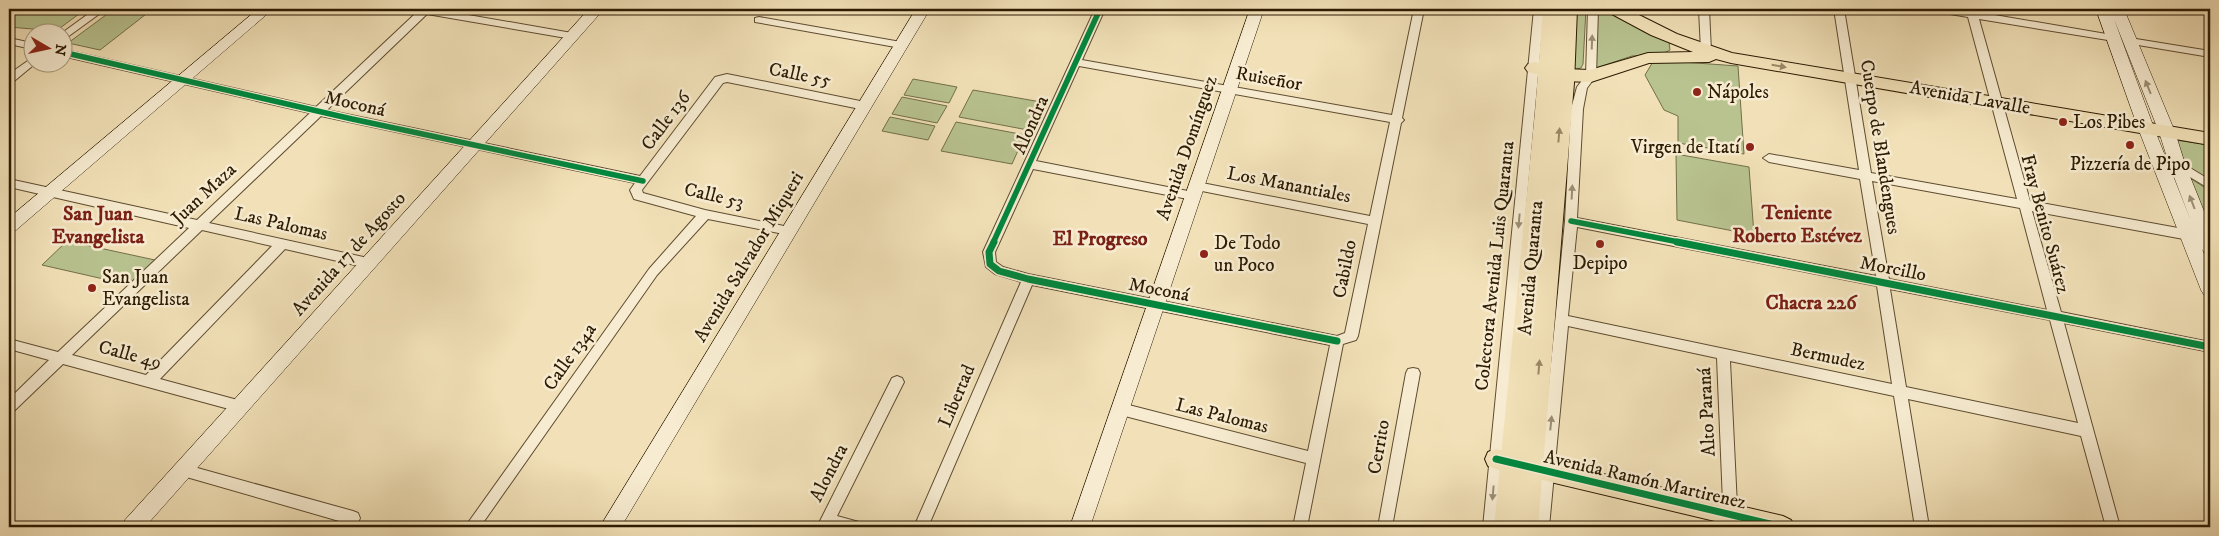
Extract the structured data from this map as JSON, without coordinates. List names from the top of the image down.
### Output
{
  "streets": {
    "highway": ["Avenida Quaranta"],
    "main road": [
      "Avenida Lavalle",
      "Avenida Domínguez",
      "Avenida 17 de Agosto",
      "Avenida Salvador Miqueri",
      "Avenida Ramón Martirenez"
    ],
    "street": [
      "Calle 55",
      "Ruiseñor",
      "Moconá",
      "Calle 136",
      "Alondra",
      "Cuerpo de Blandengues",
      "Los Manantiales",
      "Juan Maza",
      "Calle 53",
      "Las Palomas",
      "Fray Benito Suárez",
      "Cabildo",
      "Morcillo",
      "Calle 49",
      "Calle 134a",
      "Bermudez",
      "Libertad",
      "Alto Paraná",
      "Cerrito"
    ]
  },
  "crossings": [
    ["Calle 55", "Calle 136"],
    ["Calle 55", "Avenida Salvador Miqueri"],
    ["Ruiseñor", "Alondra"],
    ["Ruiseñor", "Avenida Domínguez"],
    ["Ruiseñor", "Cabildo"],
    ["Avenida Lavalle", "Cuerpo de Blandengues"],
    ["Avenida Lavalle", "Fray Benito Suárez"],
    ["Avenida Lavalle", "Avenida Quaranta"],
    ["Moconá", "Calle 136"],
    ["Moconá", "Alondra"],
    ["Moconá", "Avenida Domínguez"],
    ["Moconá", "Juan Maza"],
    ["Moconá", "Calle 53"],
    ["Moconá", "Avenida 17 de Agosto"],
    ["Moconá", "Cabildo"],
    ["Moconá", "Libertad"],
    ["Calle 136", "Calle 53"],
    ["Alondra", "Los Manantiales"],
    ["Cuerpo de Blandengues", "Morcillo"],
    ["Cuerpo de Blandengues", "Bermudez"],
    ["Avenida Domínguez", "Los Manantiales"],
    ["Avenida Domínguez", "Las Palomas"],
    ["Los Manantiales", "Cabildo"],
    ["Juan Maza", "Las Palomas"],
    ["Juan Maza", "Calle 49"],
    ["Calle 53", "Avenida Salvador Miqueri"],
    ["Calle 53", "Calle 134a"],
    ["Las Palomas", "Avenida 17 de Agosto"],
    ["Fray Benito Suárez", "Morcillo"],
    ["Fray Benito Suárez", "Bermudez"],
    ["Avenida 17 de Agosto", "Calle 49"],
    ["Avenida Quaranta", "Avenida Ramón Martirenez"],
    ["Bermudez", "Alto Paraná"],
    ["Alto Paraná", "Avenida Ramón Martirenez"]
  ],
  "districts": [
    "Teniente Roberto Estévez",
    "San Juan Evangelista",
    "El Progreso",
    "Chacra 226"
  ],
  "places": [
    "Nápoles",
    "Los Pibes",
    "Pizzería de Pipo",
    "Virgen de Itatí",
    "Depipo",
    "De Todo un Poco",
    "San Juan Evangelista"
  ],
  "north": "right"
}
